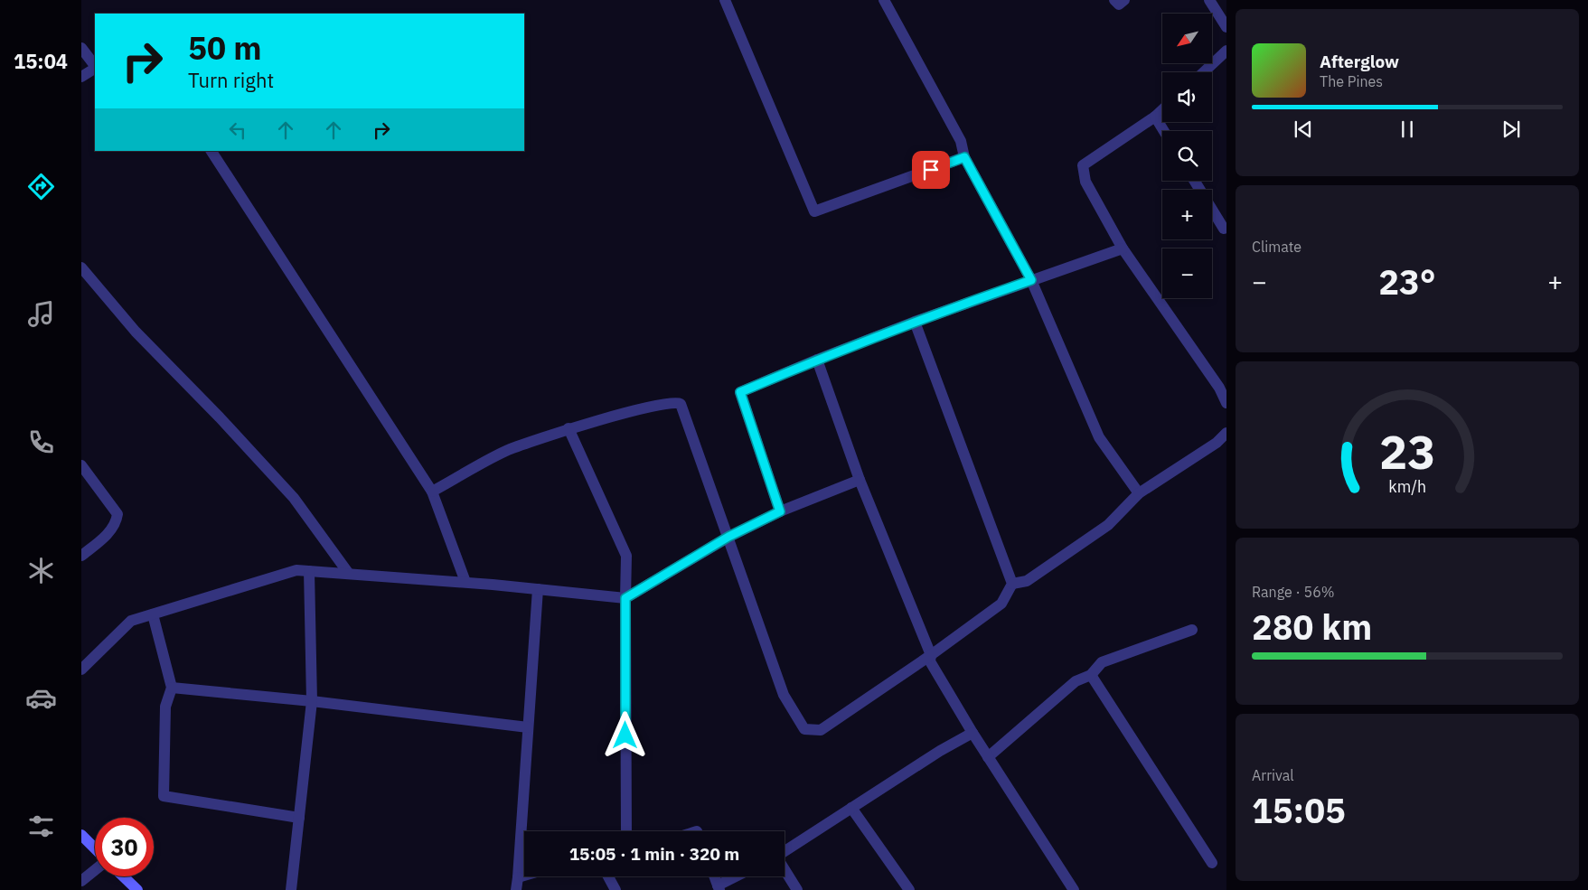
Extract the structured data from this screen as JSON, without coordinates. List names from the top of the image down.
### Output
{
  "north": "bottom left",
  "page": {
    "tabs": "15:04",
    "map_buttons": ["+", "−"],
    "turn": ["50 m", "Turn right"],
    "song": ["Afterglow", "The Pines"],
    "tile": [
      "Climate",
      ["Range · 56%", "280 km"],
      ["Arrival", "15:05"]
    ],
    "heat": ["−", "23°", "+"],
    "limit": "30",
    "trip": "15:05 · 1 min · 320 m",
    "gauge": ["23", "km/h"]
  }
}
